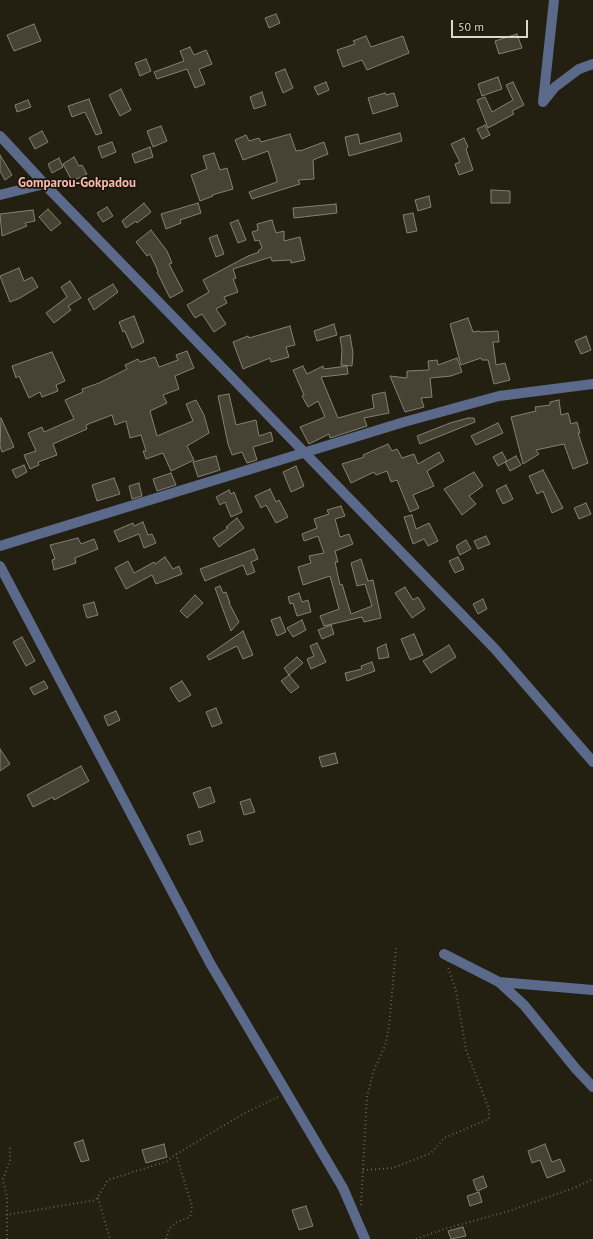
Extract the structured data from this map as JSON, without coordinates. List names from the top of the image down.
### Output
{
  "districts": ["Gomparou-Gokpadou"],
  "scale_bar": "50 m"
}
